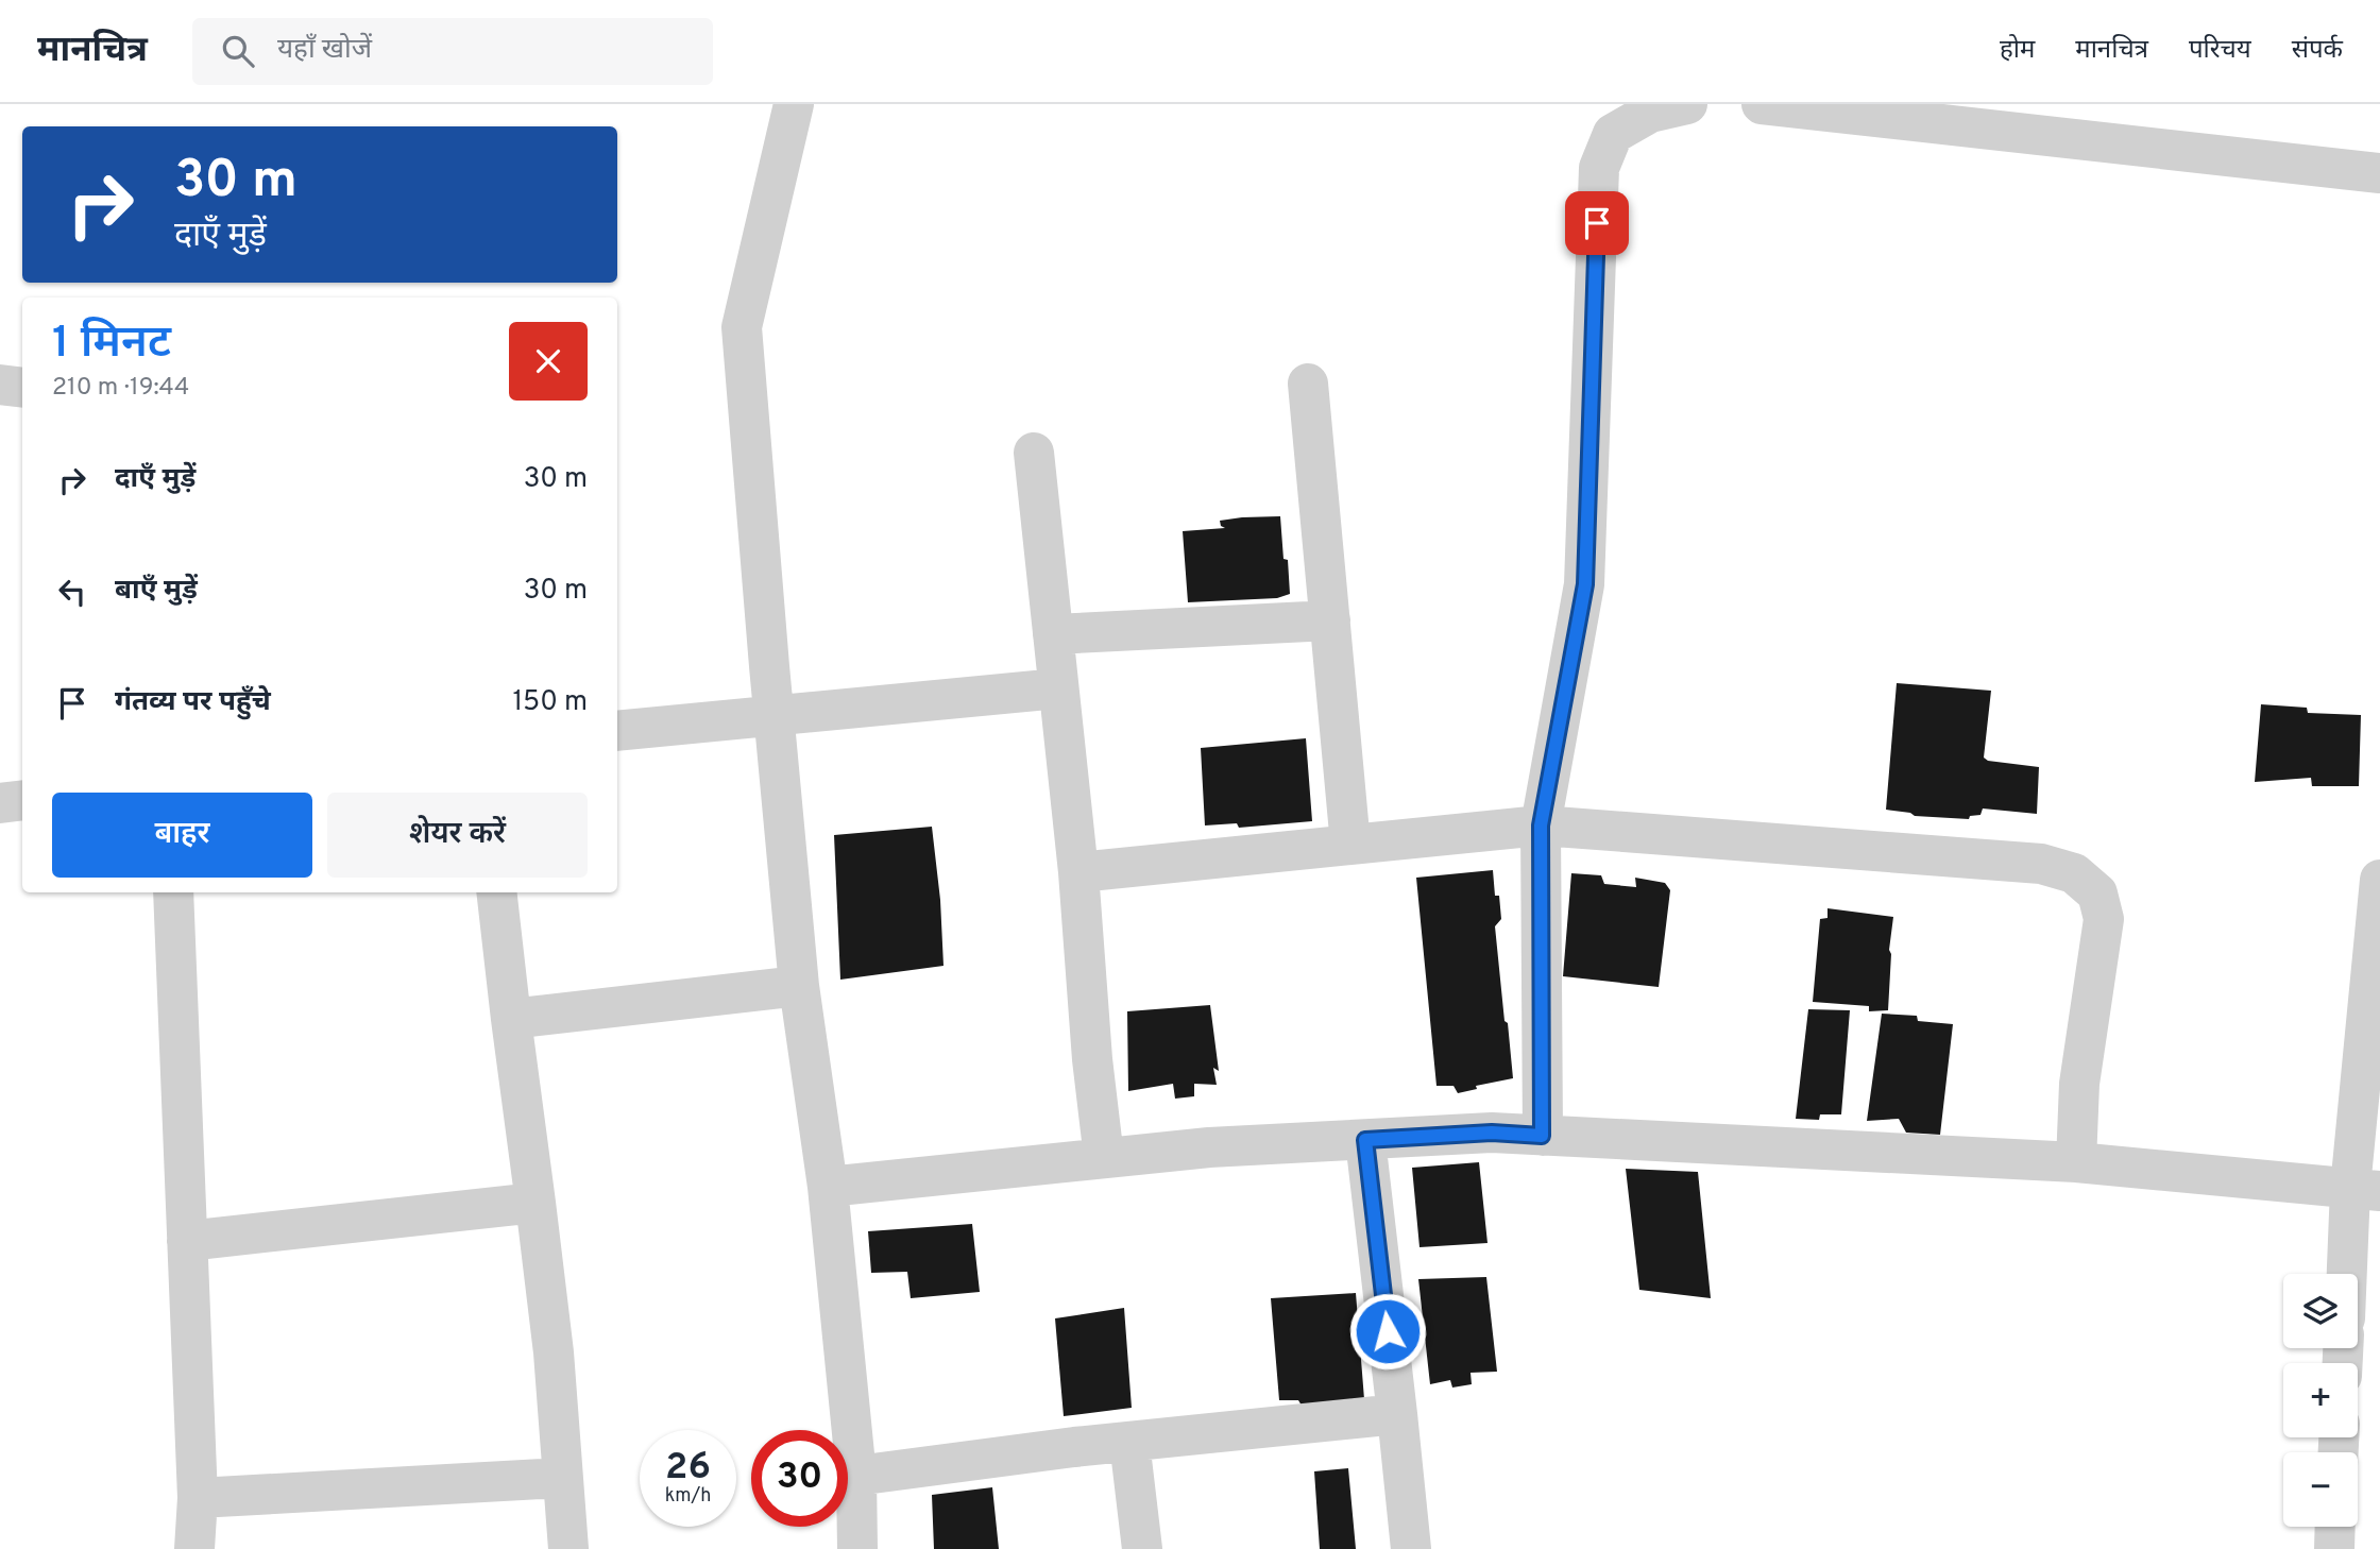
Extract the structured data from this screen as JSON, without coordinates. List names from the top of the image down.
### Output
{
  "page": {
    "header": "मानचित्र",
    "search": "यहाँ खोजें",
    "nav": [
      "होम",
      "मानचित्र",
      "परिचय",
      "संपर्क"
    ],
    "turn": ["30 m", "दाएँ मुड़ें"],
    "heading": ["1 मिनट", "210 m · 19:44"],
    "list": [
      {
        "name": "दाएँ मुड़ें",
        "value": "30 m"
      },
      {
        "name": "बाएँ मुड़ें",
        "value": "30 m"
      },
      {
        "name": "गंतव्य पर पहुँचे",
        "value": "150 m"
      }
    ],
    "buttons": ["बाहर", "शेयर करें"],
    "map_buttons": ["+", "−"],
    "speed": "26 km/h",
    "limit": "30"
  }
}
